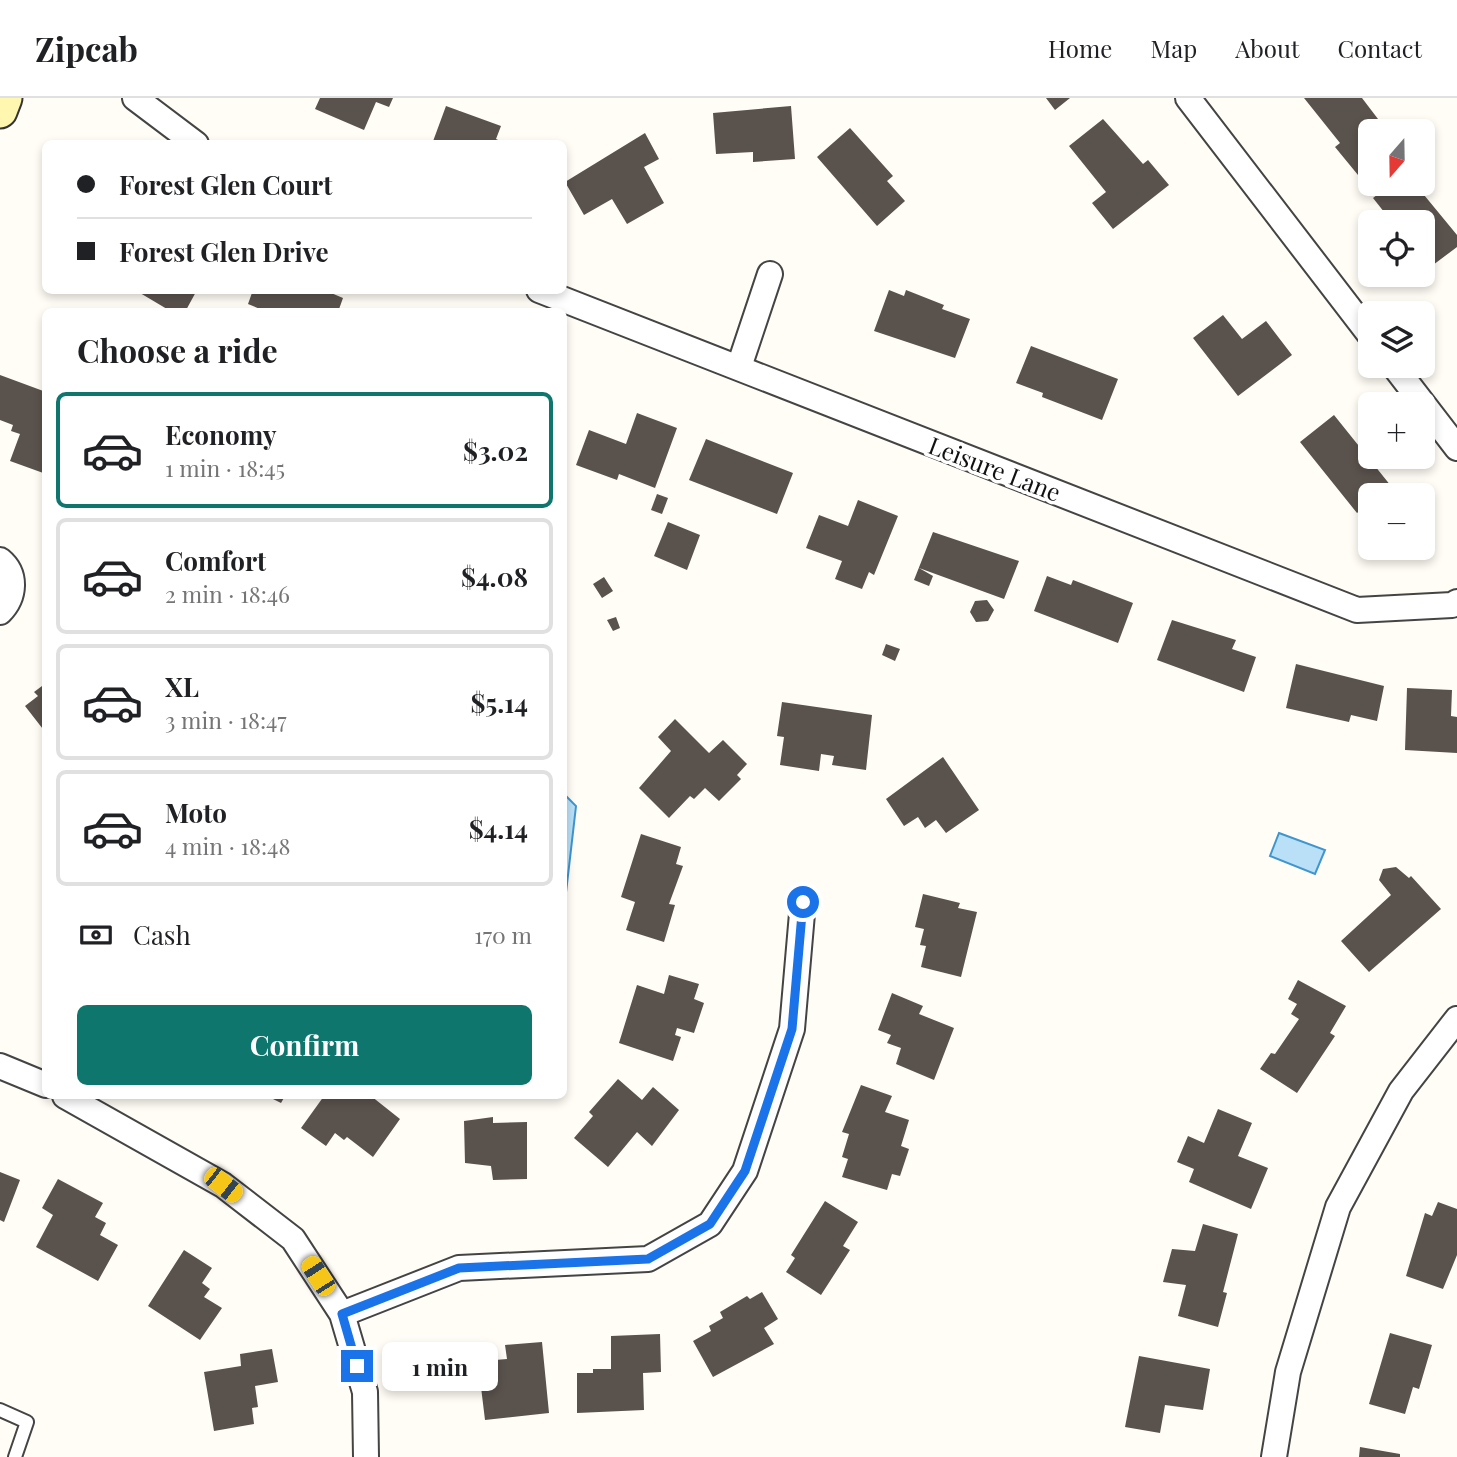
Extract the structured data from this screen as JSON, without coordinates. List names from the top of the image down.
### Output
{
  "streets": {
    "street": ["Leisure Lane"]
  },
  "north": "bottom",
  "page": {
    "header": "Zipcab",
    "nav": [
      "Home",
      "Map",
      "About",
      "Contact"
    ],
    "map_buttons": ["+", "−"],
    "banner": ["Forest Glen Court", "Forest Glen Drive"],
    "heading": "Choose a ride",
    "list": [
      {
        "name": "Economy",
        "note": "1 min · 18:45",
        "value": "$3.02"
      },
      {
        "name": "Comfort",
        "note": "2 min · 18:46",
        "value": "$4.08"
      },
      {
        "name": "XL",
        "note": "3 min · 18:47",
        "value": "$5.14"
      },
      {
        "name": "Moto",
        "note": "4 min · 18:48",
        "value": "$4.14"
      }
    ],
    "pay": ["Cash", "170 m"],
    "buttons": "Confirm",
    "bubble": "1 min"
  }
}
